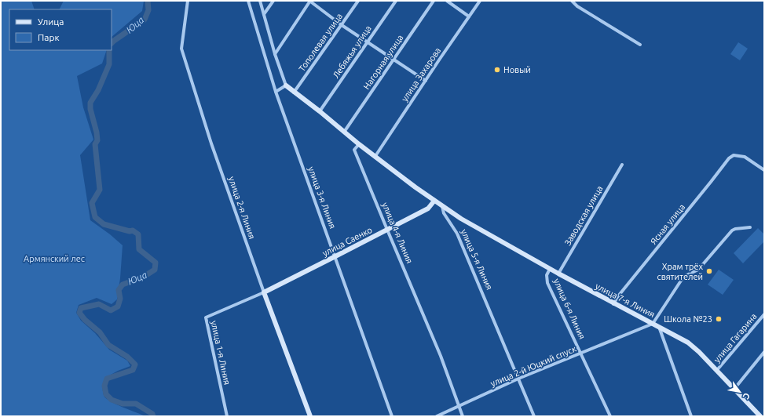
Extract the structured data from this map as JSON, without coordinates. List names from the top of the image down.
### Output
{
  "streets": {
    "street": [
      "Тополевая улица",
      "Лебяжья улица",
      "Нагорная улица",
      "улица Захарова",
      "улица 3-я Линия",
      "улица 2-я Линия",
      "Заводская улица",
      "Ясная улица",
      "улица 4-я Линия",
      "улица Саенко",
      "улица 5-я Линия",
      "улица 7-я Линия",
      "улица 6-я Линия",
      "улица Гагарина",
      "улица 1-я Линия",
      "улица 2-й Юцкий спуск"
    ]
  },
  "crossings": [
    ["улица 3-я Линия", "улица Саенко"],
    ["улица 2-я Линия", "улица Саенко"],
    ["улица 2-я Линия", "улица 1-я Линия"],
    ["Заводская улица", "улица 7-я Линия"],
    ["Ясная улица", "улица 7-я Линия"],
    ["улица 4-я Линия", "улица Саенко"],
    ["улица 4-я Линия", "улица 2-й Юцкий спуск"],
    ["улица Саенко", "улица 1-я Линия"],
    ["улица 5-я Линия", "улица 6-я Линия"],
    ["улица 5-я Линия", "улица 2-й Юцкий спуск"],
    ["улица 7-я Линия", "улица 6-я Линия"],
    ["улица 7-я Линия", "улица 2-й Юцкий спуск"],
    ["улица 6-я Линия", "улица 2-й Юцкий спуск"]
  ],
  "water": ["Юца"],
  "parks": ["Армянский лес"],
  "places": ["Новый", "Храм трёх святителей", "Школа №23"],
  "legend": ["Улица", "Парк"],
  "north": "bottom right"
}
